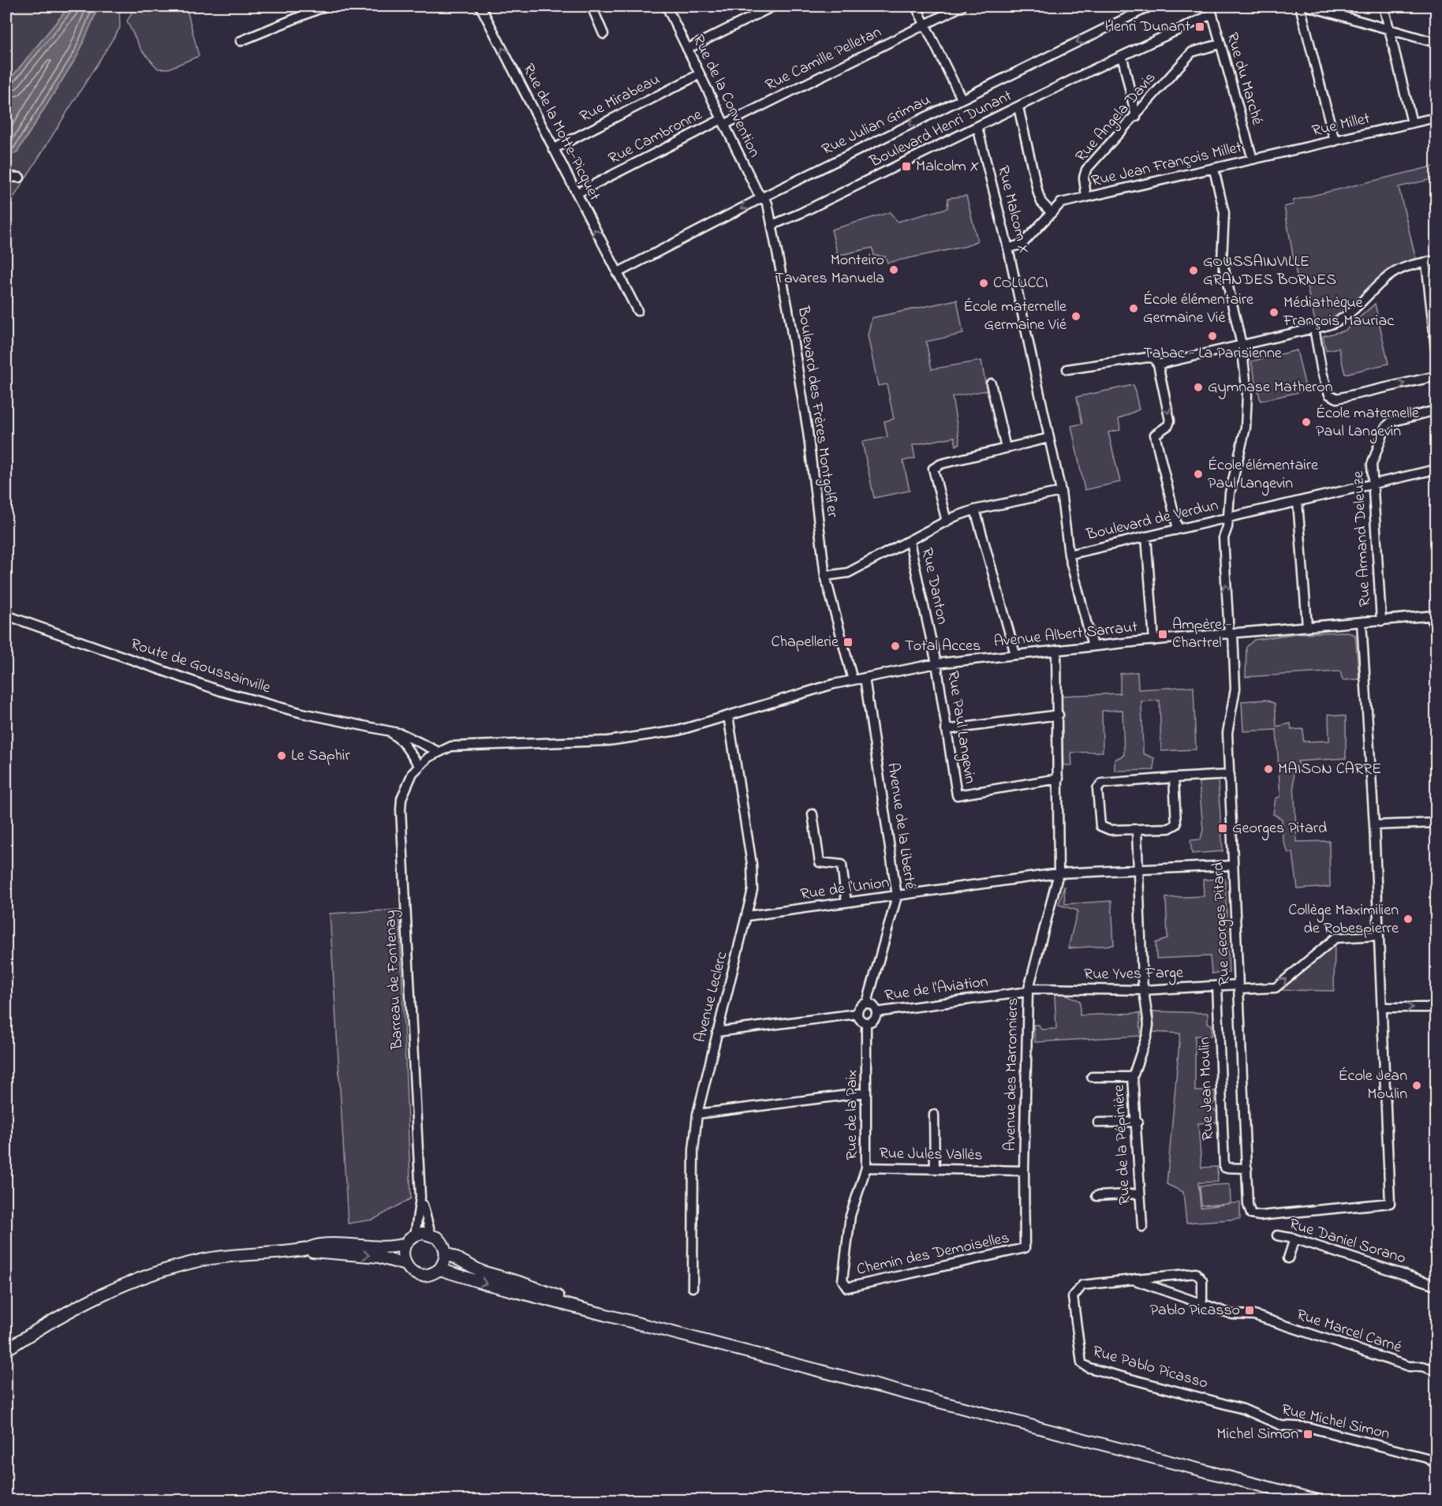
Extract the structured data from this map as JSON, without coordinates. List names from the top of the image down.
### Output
{
  "streets": {
    "street": [
      "Rue Camille Pelletan",
      "Rue du Marché",
      "Rue de la Convention",
      "Rue Mirabeau",
      "Rue Angela Davis",
      "Rue Julian Grimau",
      "Rue Millet",
      "Boulevard Henri Dunant",
      "Rue de la Motte-Picquet",
      "Rue Cambronne",
      "Rue Jean François Millet",
      "Rue Malcom X",
      "Boulevard des Frères Montgolfier",
      "Boulevard de Verdun",
      "Rue Armand Deleuze",
      "Rue Danton",
      "Avenue Albert Sarraut",
      "Route de Goussainville",
      "Rue Paul Langevin",
      "Avenue de la Liberté",
      "Rue de l'Union",
      "Rue Georges Pitard",
      "Rue Yves Farge",
      "Barreau de Fontenay",
      "Rue de l'Aviation",
      "Avenue Leclerc",
      "Avenue des Marronniers",
      "Rue Jean Moulin",
      "Rue de la Paix",
      "Rue de la Pépinière",
      "Rue Jules Vallès",
      "Rue Daniel Sorano",
      "Chemin des Demoiselles",
      "Rue Marcel Carné",
      "Rue Pablo Picasso",
      "Rue Michel Simon"
    ]
  },
  "crossings": [
    ["Rue Camille Pelletan", "Rue de la Convention"],
    ["Rue Camille Pelletan", "Rue Cambronne"],
    ["Rue du Marché", "Rue Angela Davis"],
    ["Rue du Marché", "Rue Millet"],
    ["Rue du Marché", "Boulevard Henri Dunant"],
    ["Rue du Marché", "Rue Jean François Millet"],
    ["Rue de la Convention", "Rue Mirabeau"],
    ["Rue de la Convention", "Rue Julian Grimau"],
    ["Rue de la Convention", "Boulevard Henri Dunant"],
    ["Rue de la Convention", "Rue Cambronne"],
    ["Rue de la Convention", "Boulevard des Frères Montgolfier"],
    ["Rue Mirabeau", "Rue de la Motte-Picquet"],
    ["Rue Angela Davis", "Rue Jean François Millet"],
    ["Rue Julian Grimau", "Rue de la Motte-Picquet"],
    ["Rue Millet", "Rue Jean François Millet"],
    ["Boulevard Henri Dunant", "Rue Malcom X"],
    ["Boulevard Henri Dunant", "Boulevard des Frères Montgolfier"],
    ["Rue de la Motte-Picquet", "Rue Cambronne"],
    ["Rue Jean François Millet", "Rue Georges Pitard"],
    ["Rue Malcom X", "Boulevard de Verdun"],
    ["Rue Malcom X", "Avenue Albert Sarraut"],
    ["Boulevard des Frères Montgolfier", "Avenue Albert Sarraut"],
    ["Boulevard de Verdun", "Rue Armand Deleuze"],
    ["Boulevard de Verdun", "Rue Georges Pitard"],
    ["Rue Armand Deleuze", "Avenue Albert Sarraut"],
    ["Rue Danton", "Avenue Albert Sarraut"],
    ["Rue Danton", "Rue Paul Langevin"],
    ["Avenue Albert Sarraut", "Route de Goussainville"],
    ["Avenue Albert Sarraut", "Rue Paul Langevin"],
    ["Avenue Albert Sarraut", "Avenue de la Liberté"],
    ["Avenue Albert Sarraut", "Rue Georges Pitard"],
    ["Avenue Albert Sarraut", "Avenue Leclerc"],
    ["Avenue Albert Sarraut", "Avenue des Marronniers"],
    ["Rue Paul Langevin", "Avenue des Marronniers"],
    ["Avenue de la Liberté", "Rue de l'Union"],
    ["Avenue de la Liberté", "Rue de l'Aviation"],
    ["Avenue de la Liberté", "Rue de la Paix"],
    ["Rue de l'Union", "Rue Georges Pitard"],
    ["Rue de l'Union", "Avenue Leclerc"],
    ["Rue de l'Union", "Avenue des Marronniers"],
    ["Rue Georges Pitard", "Rue Yves Farge"],
    ["Rue Georges Pitard", "Rue Jean Moulin"],
    ["Rue Yves Farge", "Rue de l'Aviation"],
    ["Rue Yves Farge", "Avenue des Marronniers"],
    ["Rue Yves Farge", "Rue Jean Moulin"],
    ["Rue Yves Farge", "Rue de la Pépinière"],
    ["Rue de l'Aviation", "Avenue des Marronniers"],
    ["Rue de l'Aviation", "Rue de la Paix"],
    ["Avenue des Marronniers", "Rue Jules Vallès"],
    ["Avenue des Marronniers", "Chemin des Demoiselles"],
    ["Rue de la Paix", "Rue Jules Vallès"],
    ["Rue de la Paix", "Chemin des Demoiselles"],
    ["Rue Marcel Carné", "Rue Pablo Picasso"],
    ["Rue Pablo Picasso", "Rue Michel Simon"]
  ],
  "one_way": ["Rue Julian Grimau", "Rue de la Motte-Picquet", "Rue Yves Farge"],
  "places": {
    "transit": [
      "Henri Dunant",
      "Malcolm X",
      "Ampère - Chartrel",
      "Chapellerie",
      "Georges Pitard",
      "Pablo Picasso",
      "Michel Simon"
    ],
    "other": [
      "Monteiro Tavares Manuela",
      "GOUSSAINVILLE GRANDES BORNES",
      "COLUCCI",
      "École élémentaire Germaine Vié",
      "Médiathèque François Mauriac",
      "École maternelle Germaine Vié",
      "Tabac - La Parisienne",
      "Gymnase Matheron",
      "École maternelle Paul Langevin",
      "École élémentaire Paul Langevin",
      "Total Acces",
      "Le Saphir",
      "MAISON CARRE",
      "Collège Maximilien de Robespierre",
      "École Jean Moulin"
    ]
  }
}
